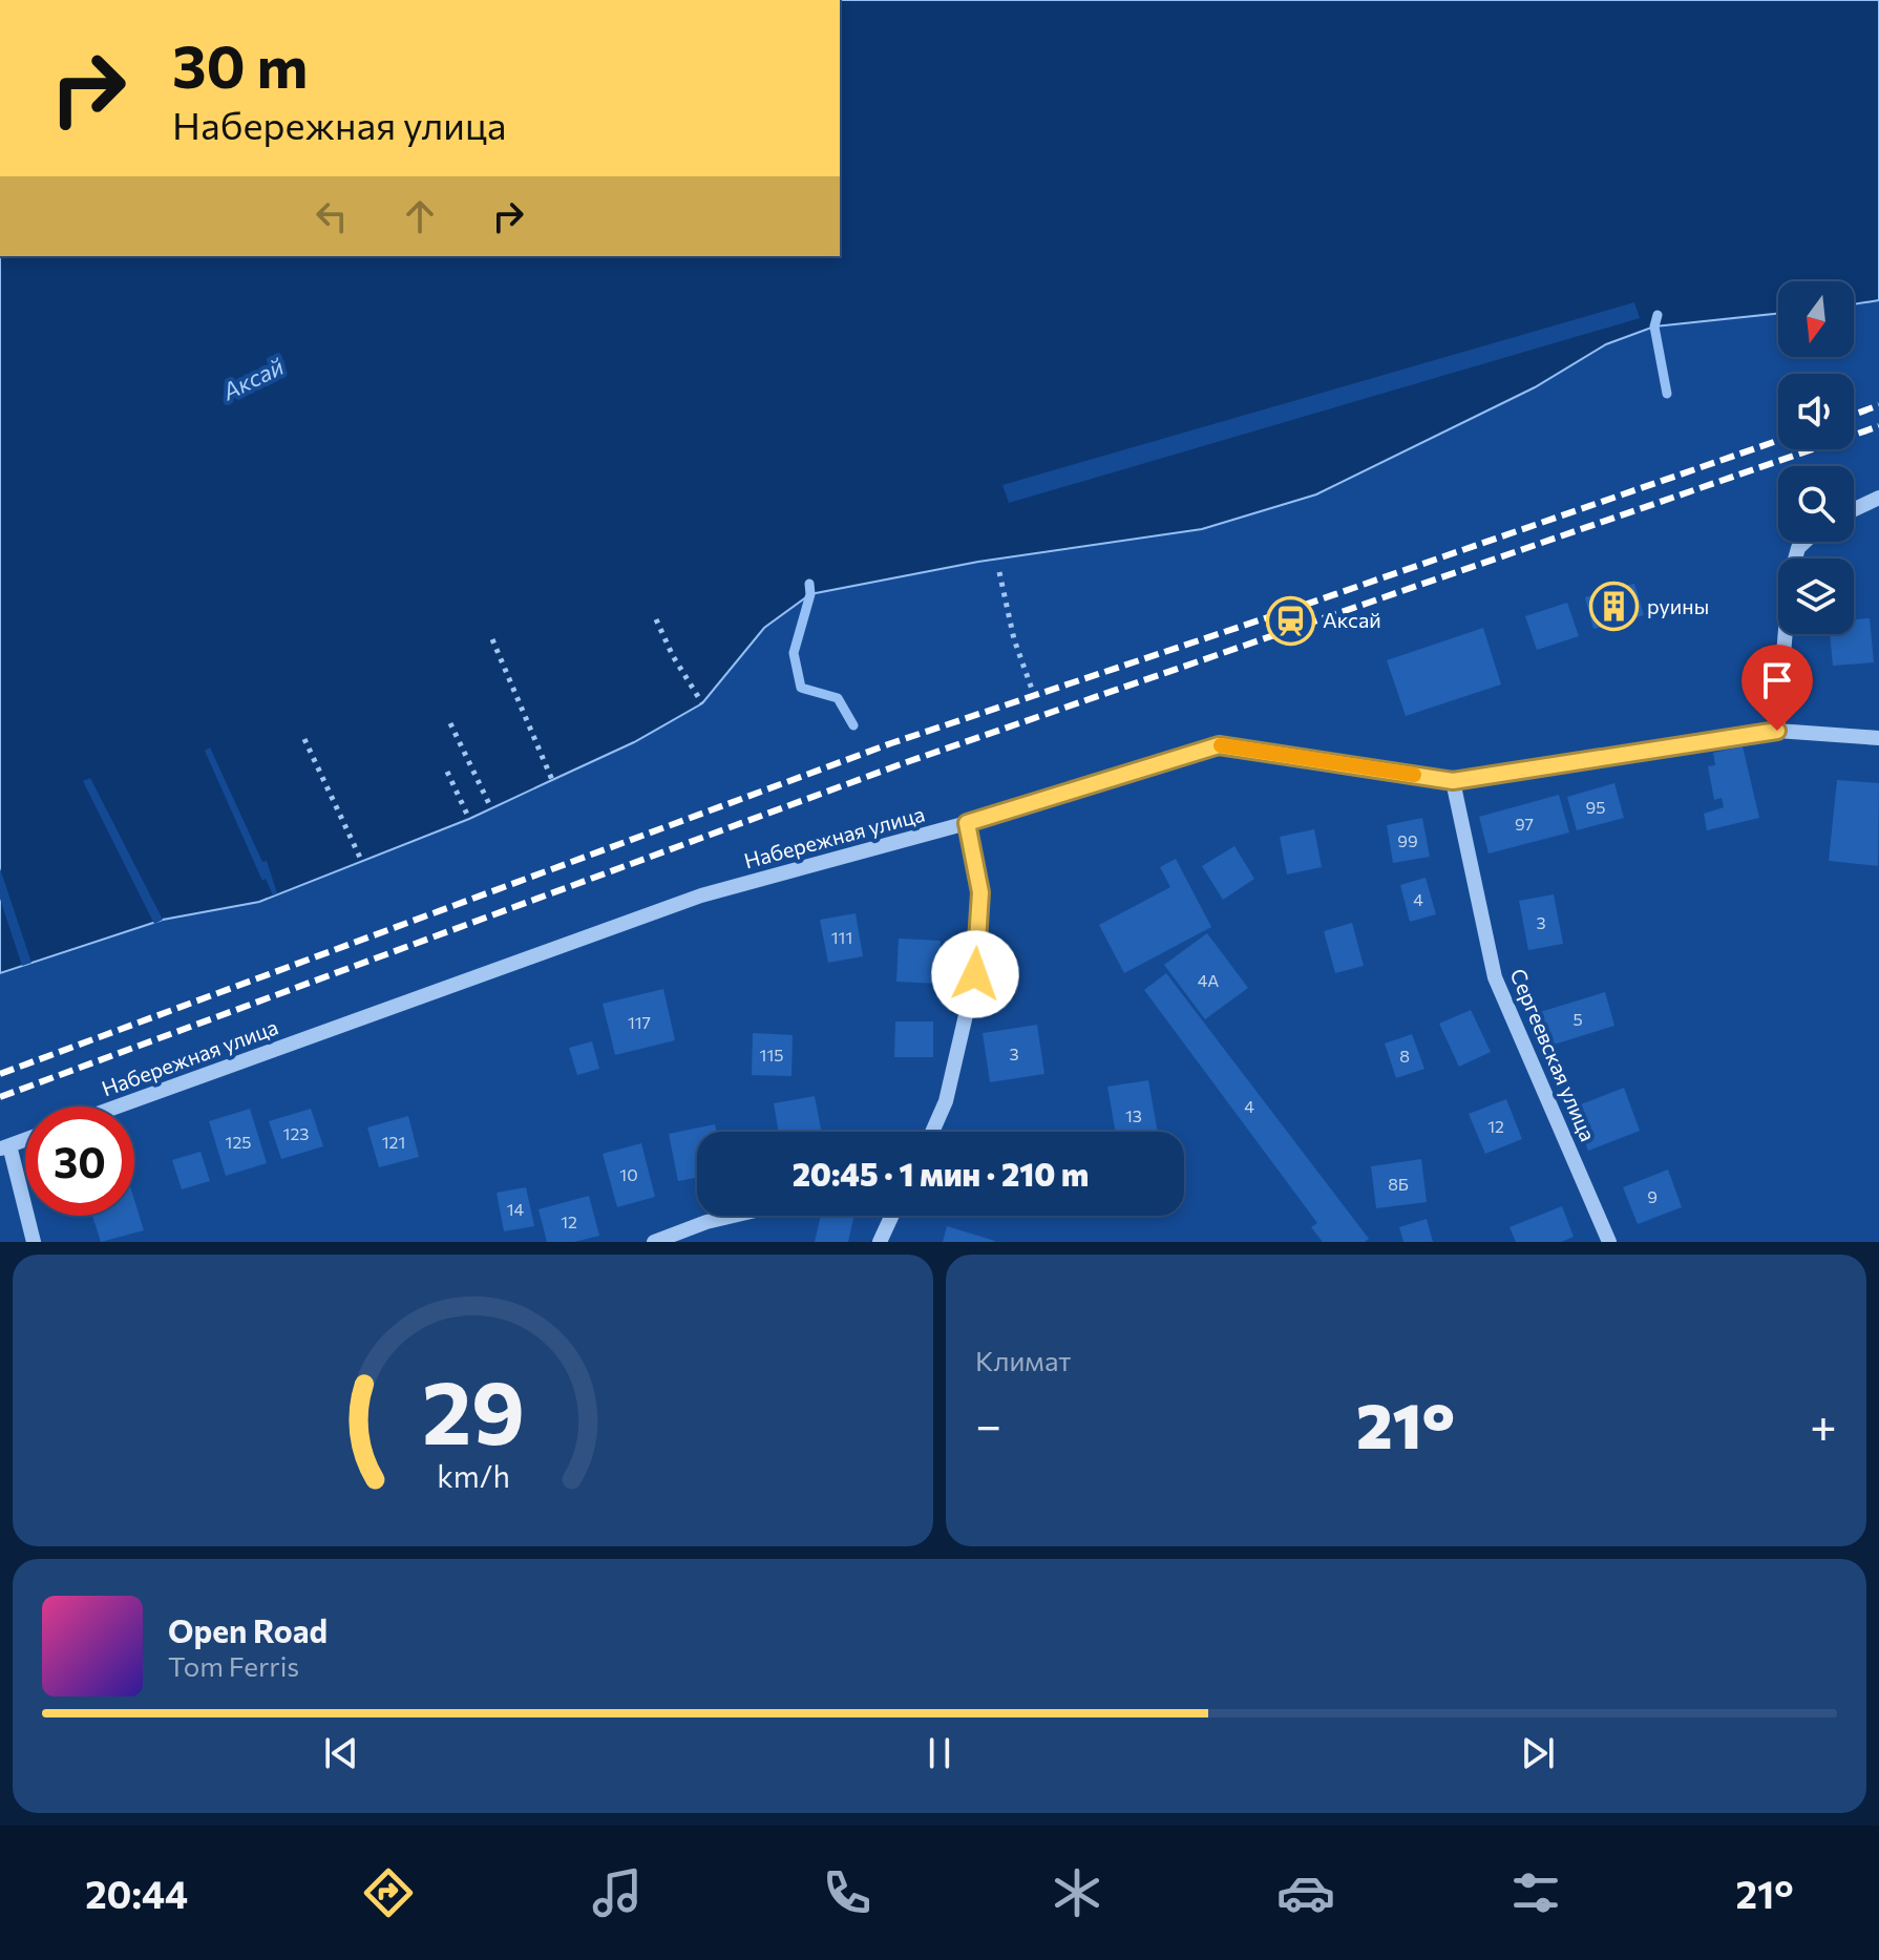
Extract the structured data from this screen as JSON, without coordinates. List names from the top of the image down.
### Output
{
  "streets": {
    "street": ["Набережная улица", "Сергеевская улица"]
  },
  "crossings": [
    ["Набережная улица", "Сергеевская улица"]
  ],
  "water": ["Аксай"],
  "places": {
    "building": ["руины"],
    "station": ["Аксай"]
  },
  "house_numbers": [
    "95",
    "97",
    "99",
    "4",
    "3",
    "111",
    "4А",
    "5",
    "117",
    "3",
    "115",
    "8",
    "4",
    "13",
    "12",
    "123",
    "125",
    "121",
    "10",
    "8Б",
    "9",
    "14",
    "12"
  ],
  "north": "bottom",
  "page": {
    "turn": ["30 m", "Набережная улица"],
    "limit": "30",
    "trip": "20:45 · 1 мин · 210 m",
    "tile": "Климат",
    "heat": ["−", "21°", "+"],
    "song": ["Open Road", "Tom Ferris"],
    "tabs": ["20:44", "21°"],
    "gauge": ["29", "km/h"]
  }
}
